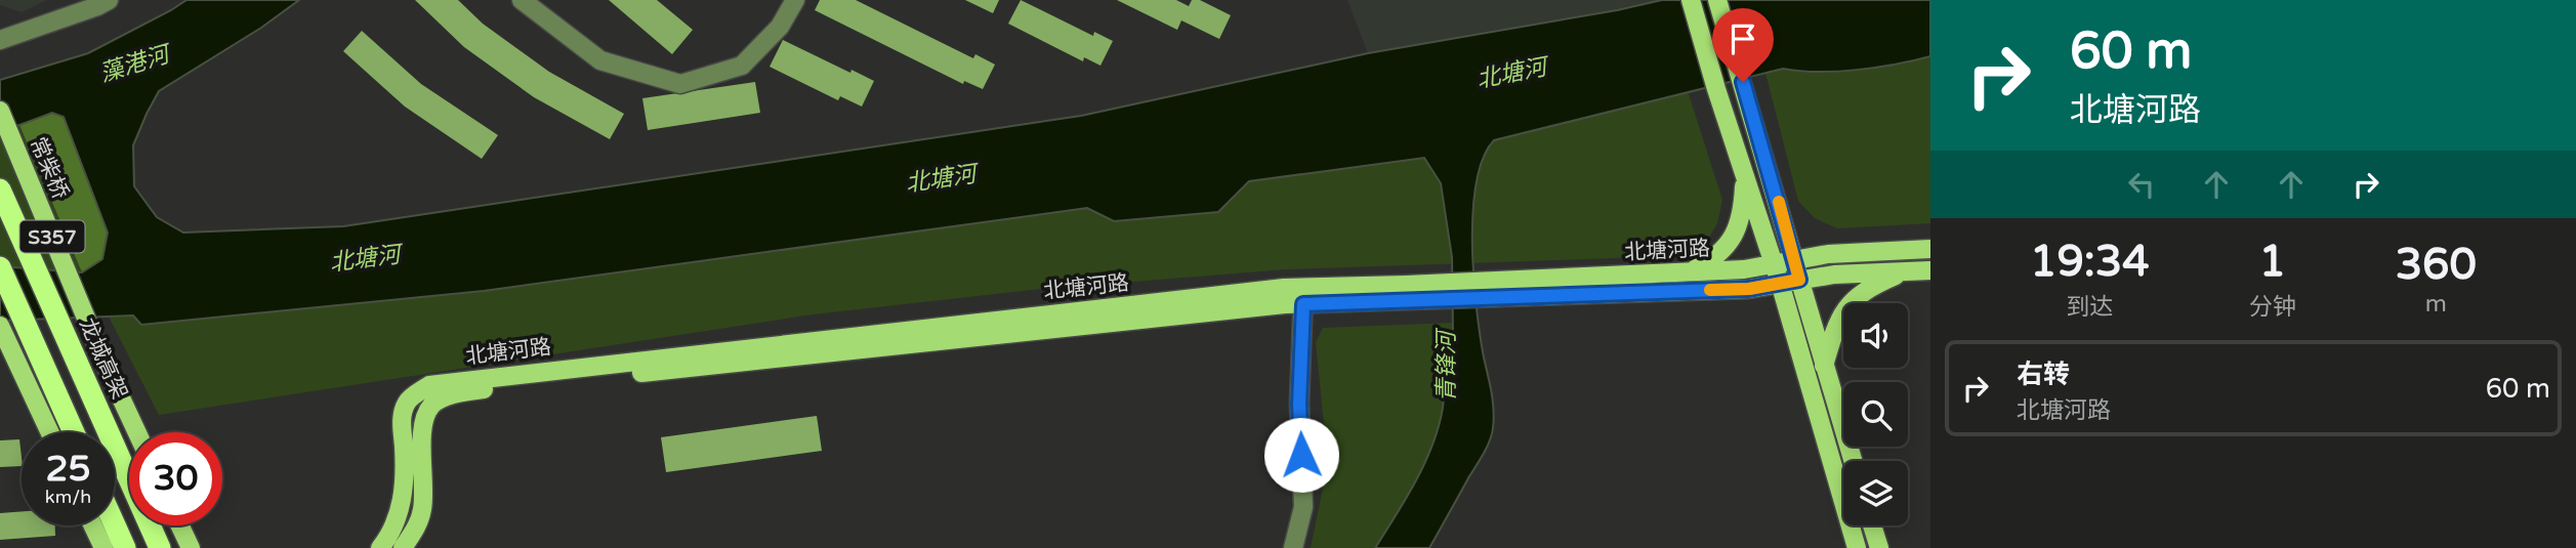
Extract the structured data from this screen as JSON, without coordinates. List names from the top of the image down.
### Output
{
  "streets": {
    "highway": ["龙城高架"],
    "main road": ["常柴桥", "S357", "北塘河路"]
  },
  "water": ["藻港河", "北塘河", "青锋河"],
  "page": {
    "turn": ["60 m", "北塘河路"],
    "eta": [
      "19:34",
      "到达",
      "1",
      "分钟",
      "360",
      "m"
    ],
    "list": [
      {
        "name": "右转",
        "note": "北塘河路",
        "value": "60 m"
      }
    ],
    "speed": "25 km/h",
    "limit": "30"
  }
}
